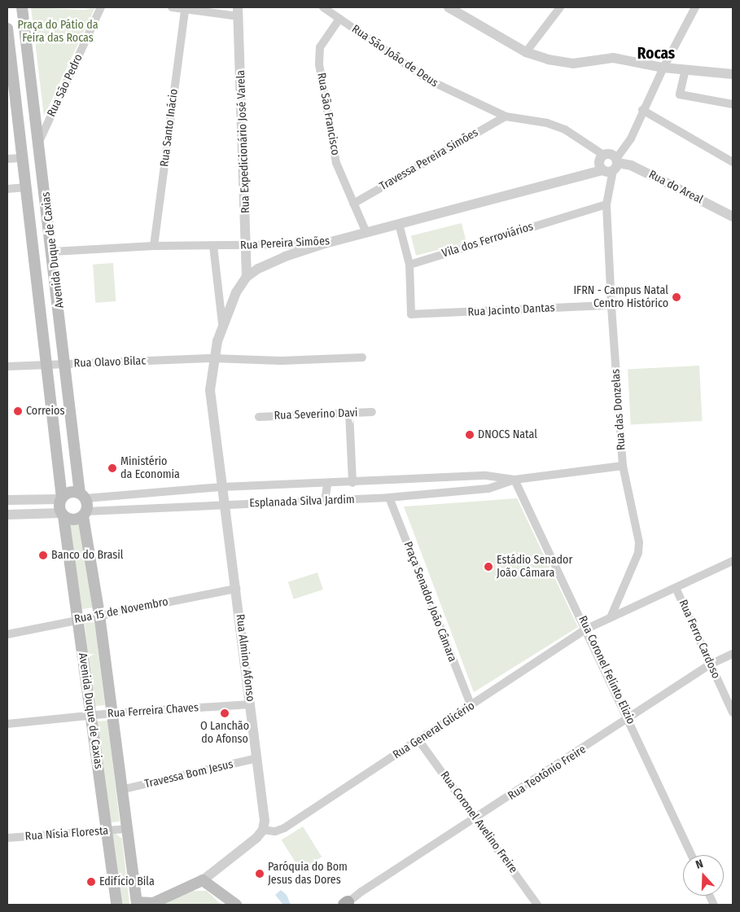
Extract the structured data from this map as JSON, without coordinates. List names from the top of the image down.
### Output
{
  "streets": {
    "main road": ["Avenida Duque de Caxias"],
    "street": [
      "Rua São João de Deus",
      "Rua São Pedro",
      "Rua São Francisco",
      "Rua Santo Inácio",
      "Rua Expedicionário José Varela",
      "Travessa Pereira Simões",
      "Rua do Areal",
      "Vila dos Ferroviários",
      "Rua Pereira Simões",
      "Rua Jacinto Dantas",
      "Rua Olavo Bilac",
      "Rua das Donzelas",
      "Rua Severino Davi",
      "Esplanada Silva Jardim",
      "Praça Senador João Câmara",
      "Rua 15 de Novembro",
      "Rua Ferro Cardoso",
      "Rua Almino Afonso",
      "Rua Coronel Felinto Elizio",
      "Rua Ferreira Chaves",
      "Rua General Glicério",
      "Rua Teotônio Freire",
      "Travessa Bom Jesus",
      "Rua Coronel Avelino Freire",
      "Rua Nísia Floresta"
    ]
  },
  "crossings": [
    ["Rua São João de Deus", "Rua São Francisco"],
    ["Rua São João de Deus", "Travessa Pereira Simões"],
    ["Rua São João de Deus", "Rua do Areal"],
    ["Rua São João de Deus", "Rua Pereira Simões"],
    ["Rua São João de Deus", "Rua das Donzelas"],
    ["Rua São Pedro", "Avenida Duque de Caxias"],
    ["Rua São Francisco", "Travessa Pereira Simões"],
    ["Rua São Francisco", "Rua Pereira Simões"],
    ["Rua Santo Inácio", "Rua Pereira Simões"],
    ["Rua Expedicionário José Varela", "Rua Pereira Simões"],
    ["Rua Expedicionário José Varela", "Rua Almino Afonso"],
    ["Rua do Areal", "Rua Pereira Simões"],
    ["Rua do Areal", "Rua das Donzelas"],
    ["Vila dos Ferroviários", "Rua Jacinto Dantas"],
    ["Vila dos Ferroviários", "Rua das Donzelas"],
    ["Rua Pereira Simões", "Avenida Duque de Caxias"],
    ["Rua Pereira Simões", "Rua das Donzelas"],
    ["Avenida Duque de Caxias", "Rua Olavo Bilac"],
    ["Avenida Duque de Caxias", "Esplanada Silva Jardim"],
    ["Avenida Duque de Caxias", "Rua 15 de Novembro"],
    ["Avenida Duque de Caxias", "Rua Ferreira Chaves"],
    ["Avenida Duque de Caxias", "Travessa Bom Jesus"],
    ["Avenida Duque de Caxias", "Rua Nísia Floresta"],
    ["Rua Jacinto Dantas", "Rua das Donzelas"],
    ["Rua Olavo Bilac", "Rua Almino Afonso"],
    ["Rua das Donzelas", "Esplanada Silva Jardim"],
    ["Rua das Donzelas", "Rua General Glicério"],
    ["Esplanada Silva Jardim", "Praça Senador João Câmara"],
    ["Esplanada Silva Jardim", "Rua Almino Afonso"],
    ["Esplanada Silva Jardim", "Rua Coronel Felinto Elizio"],
    ["Praça Senador João Câmara", "Rua General Glicério"],
    ["Rua 15 de Novembro", "Rua Almino Afonso"],
    ["Rua Ferro Cardoso", "Rua General Glicério"],
    ["Rua Ferro Cardoso", "Rua Teotônio Freire"],
    ["Rua Almino Afonso", "Rua Ferreira Chaves"],
    ["Rua Almino Afonso", "Rua General Glicério"],
    ["Rua Almino Afonso", "Travessa Bom Jesus"],
    ["Rua Coronel Felinto Elizio", "Rua General Glicério"],
    ["Rua Coronel Felinto Elizio", "Rua Teotônio Freire"],
    ["Rua General Glicério", "Rua Coronel Avelino Freire"],
    ["Rua Teotônio Freire", "Rua Coronel Avelino Freire"]
  ],
  "districts": ["Rocas"],
  "parks": ["Praça do Pátio da Feira das Rocas"],
  "places": [
    "IFRN - Campus Natal Centro Histórico",
    "Correios",
    "DNOCS Natal",
    "Ministério da Economia",
    "Banco do Brasil",
    "Estádio Senador João Câmara",
    "O Lanchão do Afonso",
    "Paróquia do Bom Jesus das Dores",
    "Edifício Bila"
  ],
  "north": "top"
}
